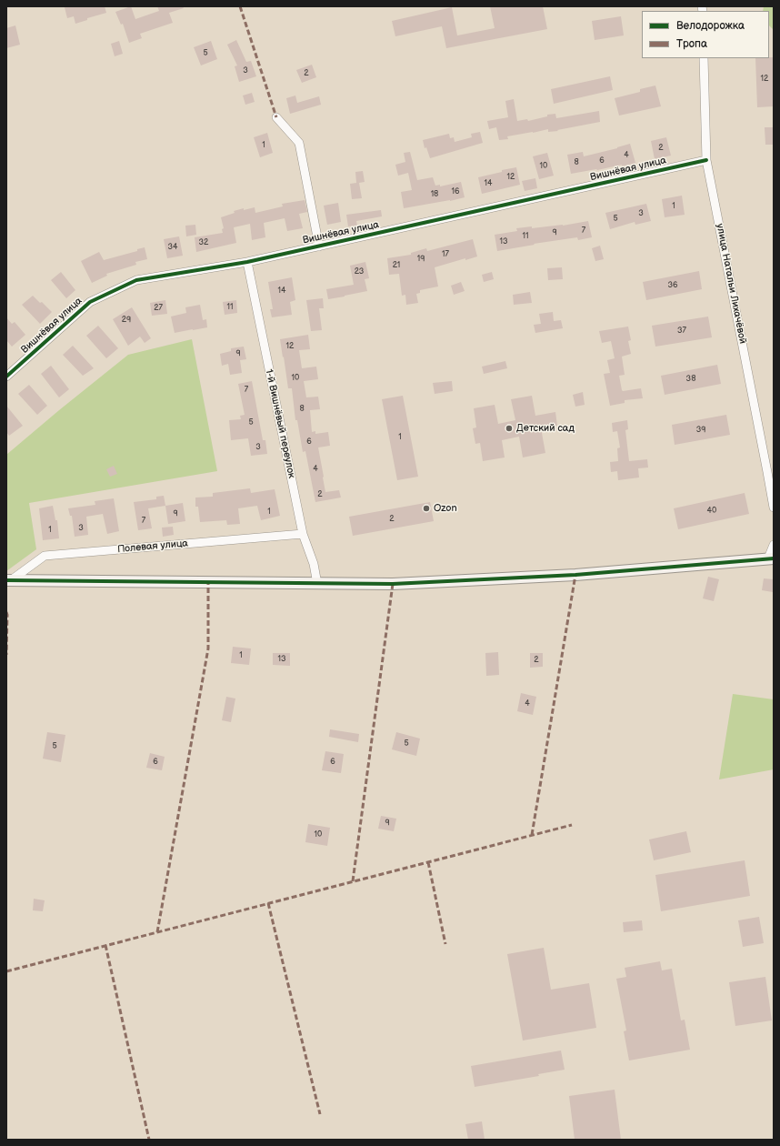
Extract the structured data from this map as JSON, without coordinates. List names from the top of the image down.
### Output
{
  "streets": {
    "street": [
      "Вишнёвая улица",
      "улица Натальи Лихачёвой",
      "1-й Вишнёвый переулок",
      "Полевая улица"
    ]
  },
  "crossings": [
    ["Вишнёвая улица", "улица Натальи Лихачёвой"],
    ["Вишнёвая улица", "1-й Вишнёвый переулок"],
    ["1-й Вишнёвый переулок", "Полевая улица"]
  ],
  "places": ["Детский сад", "Ozon"],
  "house_numbers": [
    "5",
    "3",
    "2",
    "12",
    "1",
    "2",
    "4",
    "6",
    "8",
    "10",
    "12",
    "14",
    "16",
    "18",
    "1",
    "3",
    "5",
    "7",
    "9",
    "11",
    "13",
    "32",
    "34",
    "17",
    "19",
    "21",
    "23",
    "36",
    "14",
    "11",
    "27",
    "29",
    "37",
    "12",
    "9",
    "10",
    "38",
    "7",
    "8",
    "5",
    "39",
    "1",
    "6",
    "3",
    "4",
    "2",
    "40",
    "1",
    "9",
    "2",
    "7",
    "3",
    "1",
    "1",
    "13",
    "2",
    "4",
    "5",
    "5",
    "6",
    "6",
    "9",
    "10"
  ],
  "legend": ["Велодорожка", "Тропа"]
}
